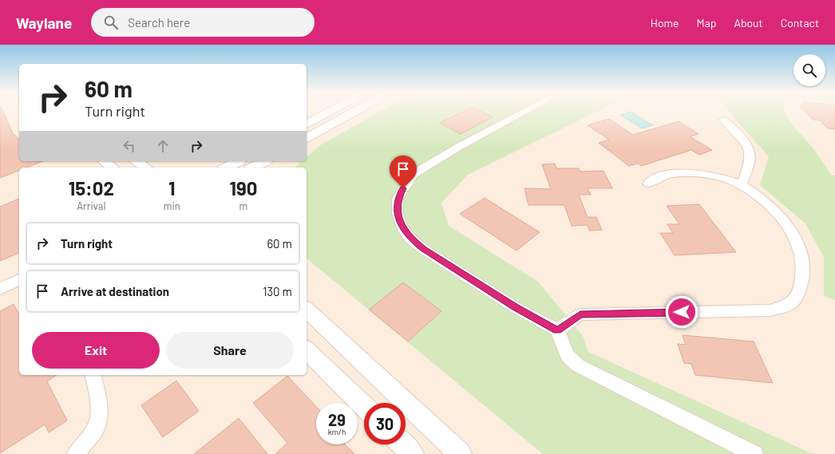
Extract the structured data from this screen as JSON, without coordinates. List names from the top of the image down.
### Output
{
  "page": {
    "header": "Waylane",
    "search": "Search here",
    "nav": [
      "Home",
      "Map",
      "About",
      "Contact"
    ],
    "turn": ["60 m", "Turn right"],
    "eta": [
      "15:02",
      "Arrival",
      "1",
      "min",
      "190",
      "m"
    ],
    "list": [
      {
        "name": "Turn right",
        "value": "60 m"
      },
      {
        "name": "Arrive at destination",
        "value": "130 m"
      }
    ],
    "buttons": ["Exit", "Share"],
    "speed": "29 km/h",
    "limit": "30"
  }
}
